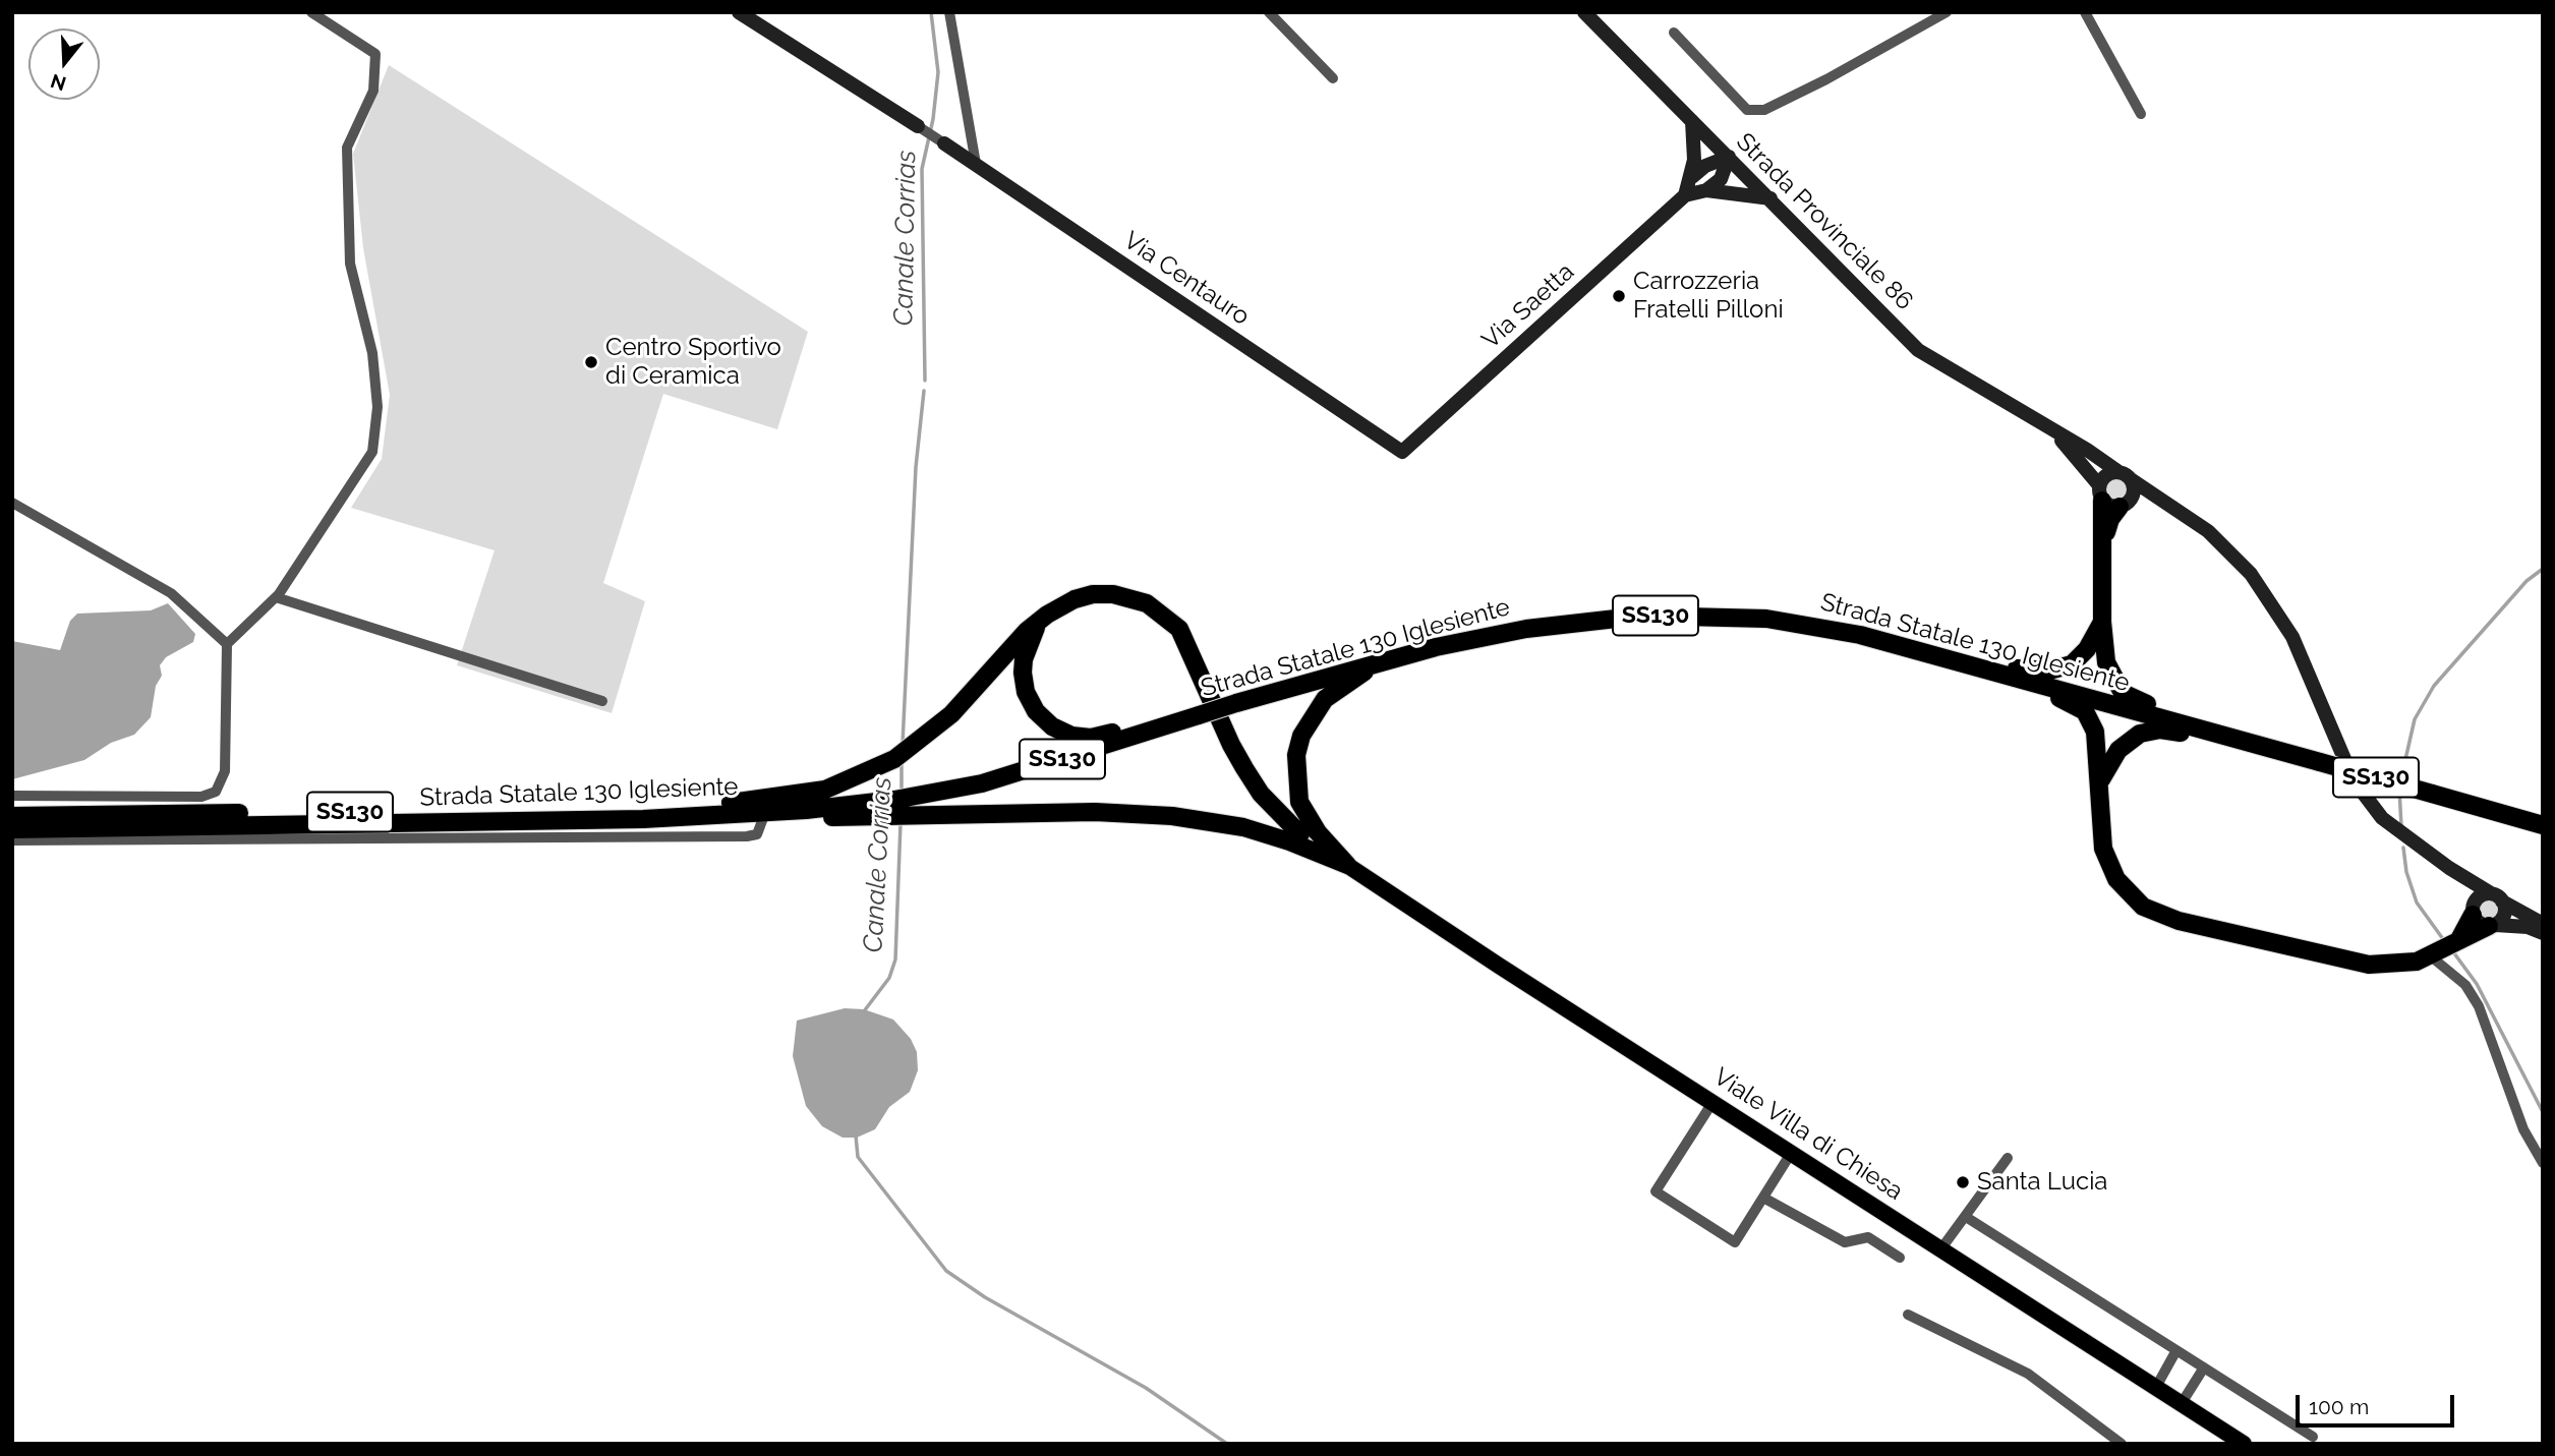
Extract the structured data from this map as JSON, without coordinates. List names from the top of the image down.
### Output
{
  "streets": {
    "highway": ["SS130", "Strada Statale 130 Iglesiente"],
    "main road": ["Viale Villa di Chiesa"],
    "street": ["Strada Provinciale 86", "Via Centauro", "Via Saetta"]
  },
  "crossings": [
    ["Strada Provinciale 86", "Via Saetta"],
    ["Via Centauro", "Via Saetta"]
  ],
  "water": ["Canale Corrias"],
  "places": ["Carrozzeria Fratelli Pilloni", "Centro Sportivo di Ceramica", "Santa Lucia"],
  "scale_bar": "100 m",
  "north": "bottom"
}
